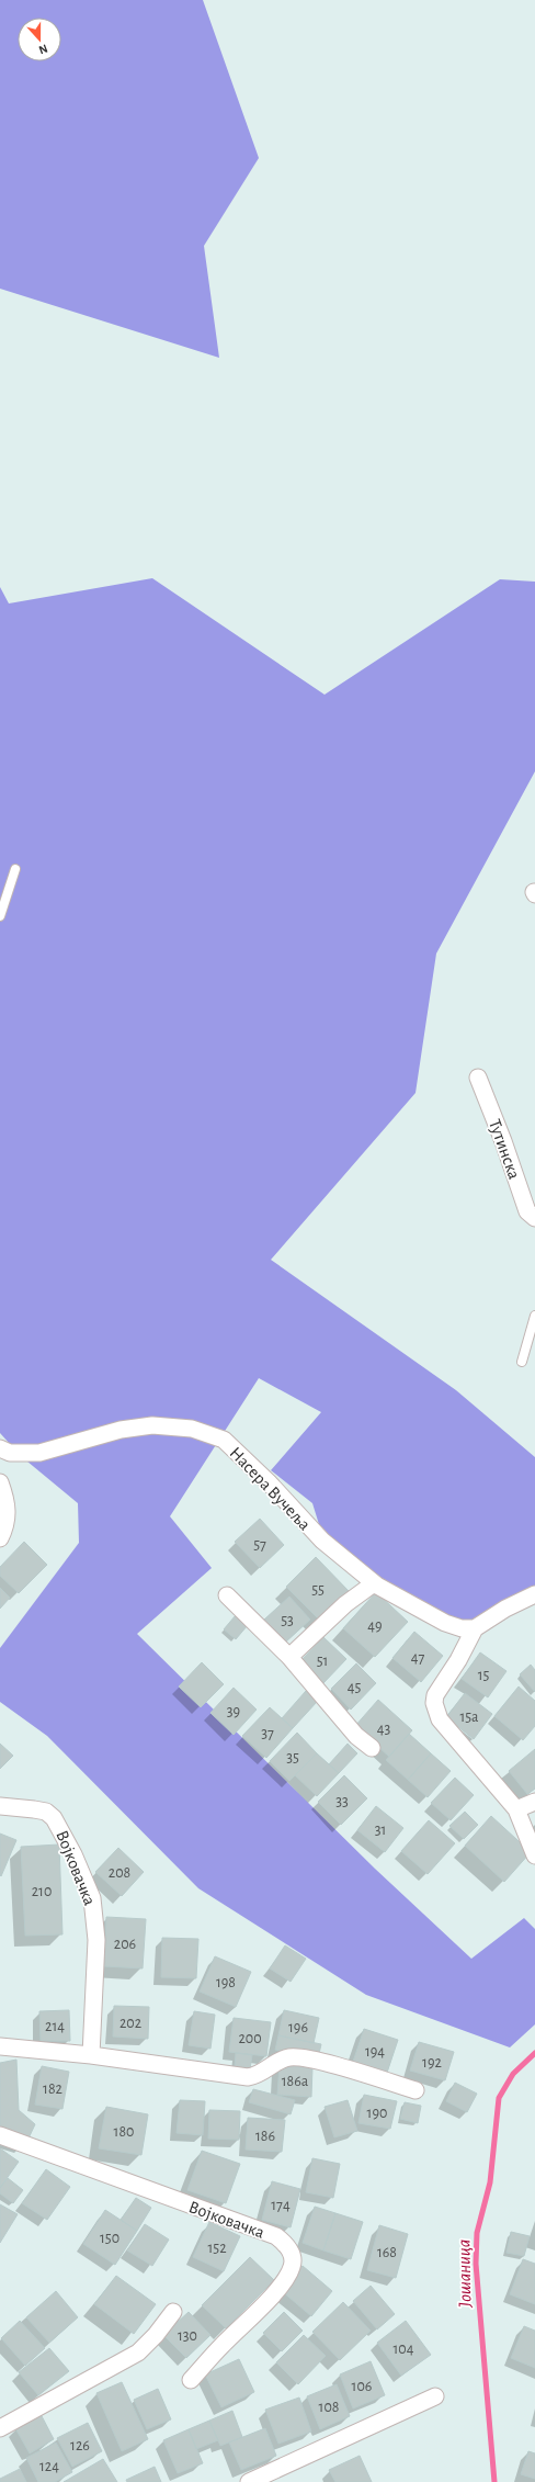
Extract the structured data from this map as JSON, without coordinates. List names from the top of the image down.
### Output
{
  "streets": {
    "street": ["Тутинска", "Насера Вучеља", "Војковачка"]
  },
  "water": ["Јошаница"],
  "house_numbers": [
    "57",
    "55",
    "53",
    "49",
    "47",
    "51",
    "15",
    "45",
    "39",
    "15a",
    "43",
    "37",
    "35",
    "33",
    "31",
    "208",
    "210",
    "206",
    "198",
    "202",
    "214",
    "196",
    "200",
    "194",
    "192",
    "186a",
    "182",
    "190",
    "180",
    "186",
    "174",
    "150",
    "152",
    "168",
    "130",
    "104",
    "106",
    "108",
    "126",
    "124"
  ],
  "north": "bottom"
}
